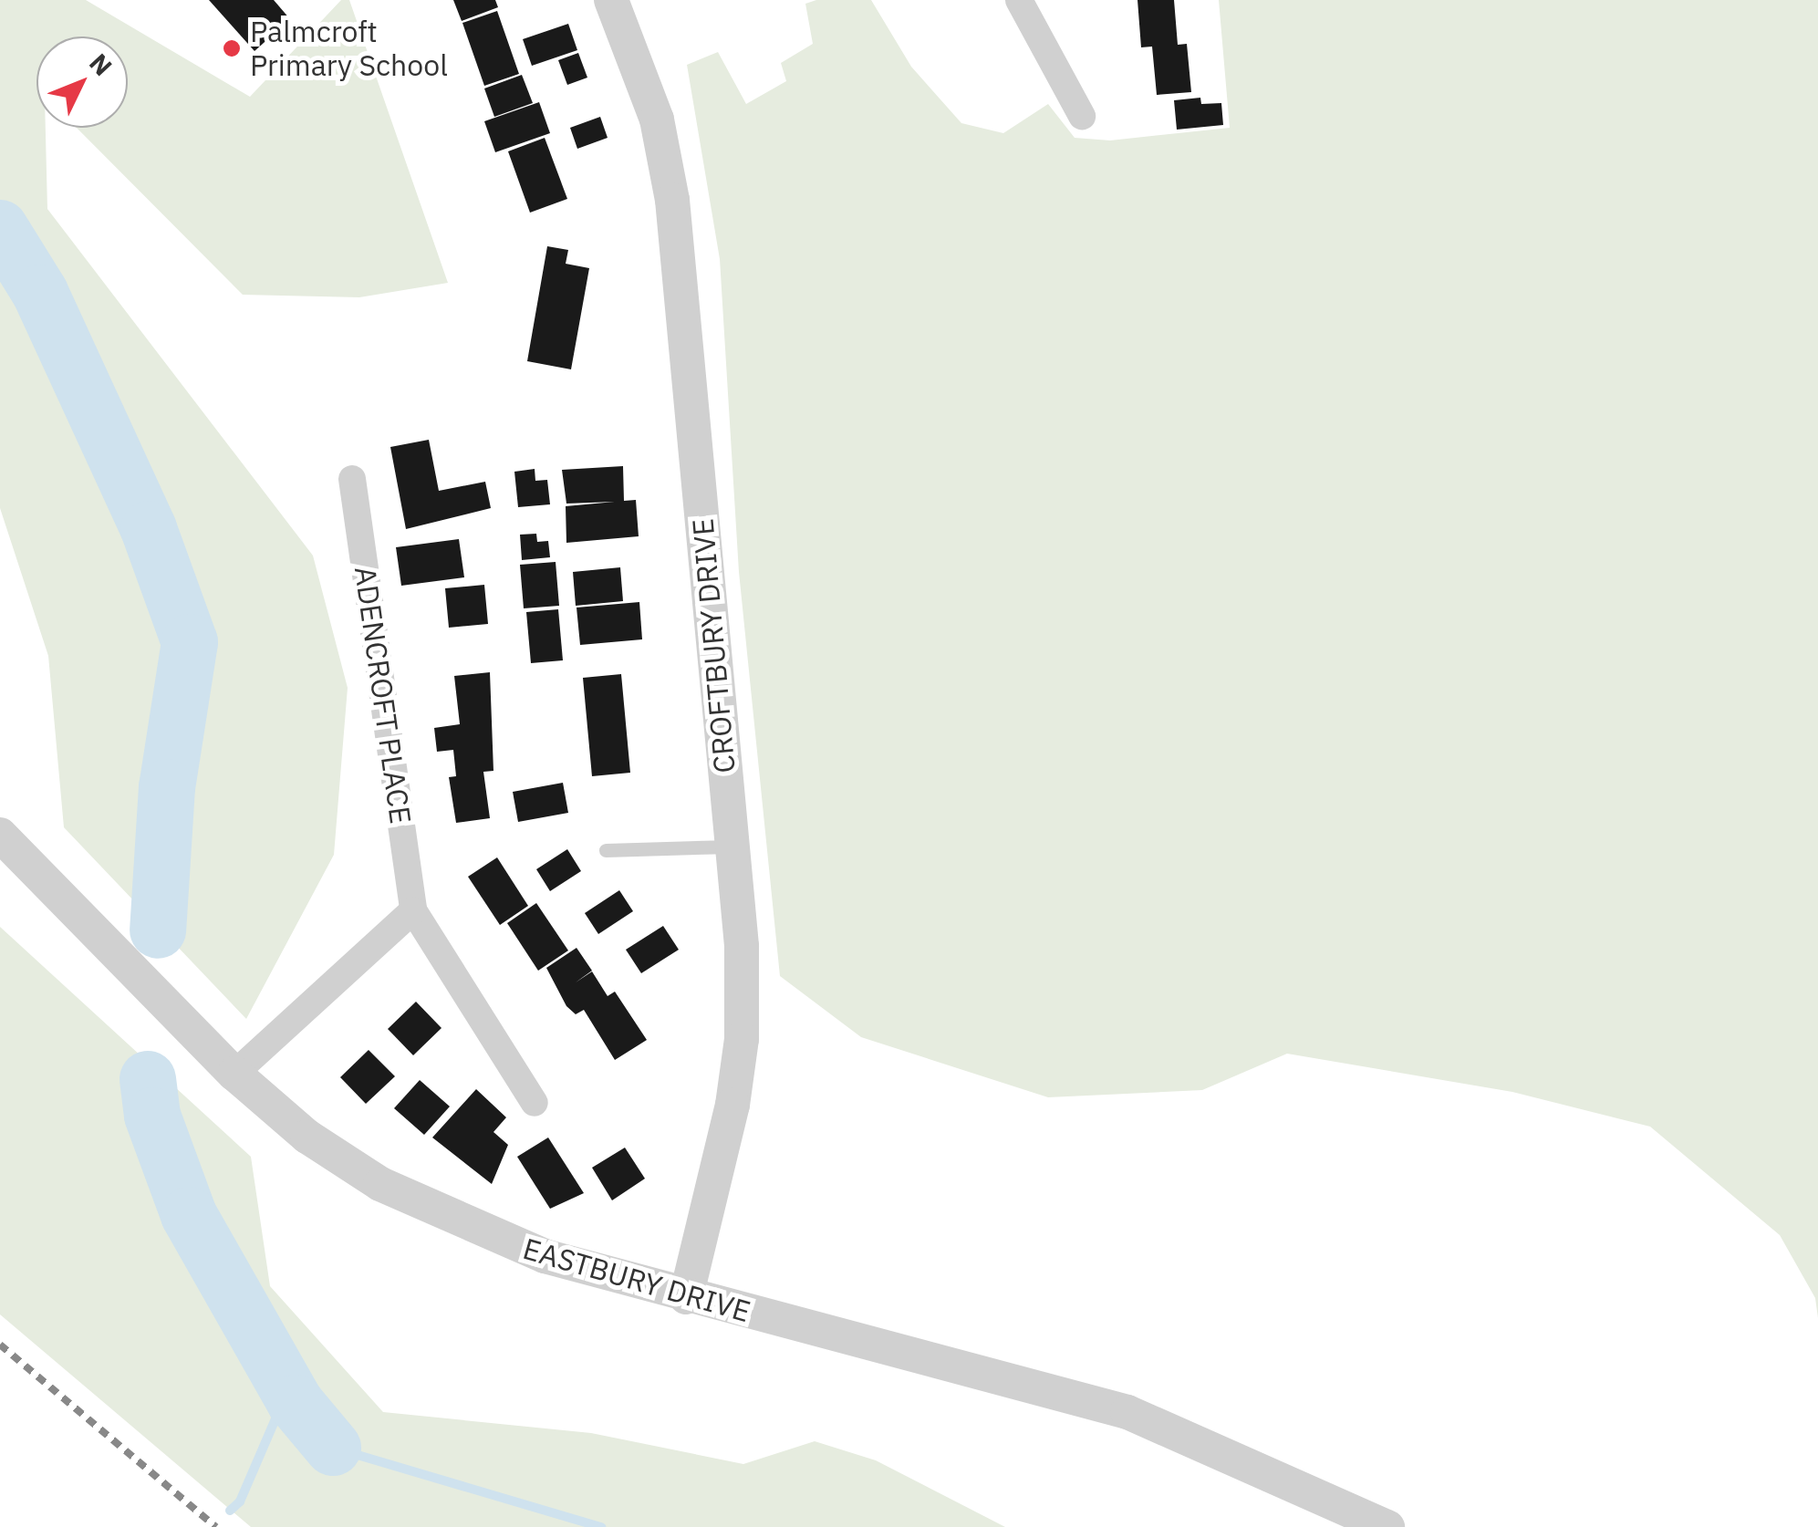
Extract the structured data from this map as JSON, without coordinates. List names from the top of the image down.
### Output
{
  "streets": {
    "street": ["CROFTBURY DRIVE", "ADENCROFT PLACE", "EASTBURY DRIVE"]
  },
  "crossings": [
    ["CROFTBURY DRIVE", "EASTBURY DRIVE"]
  ],
  "places": ["Palmcroft Primary School"],
  "north": "top right"
}
